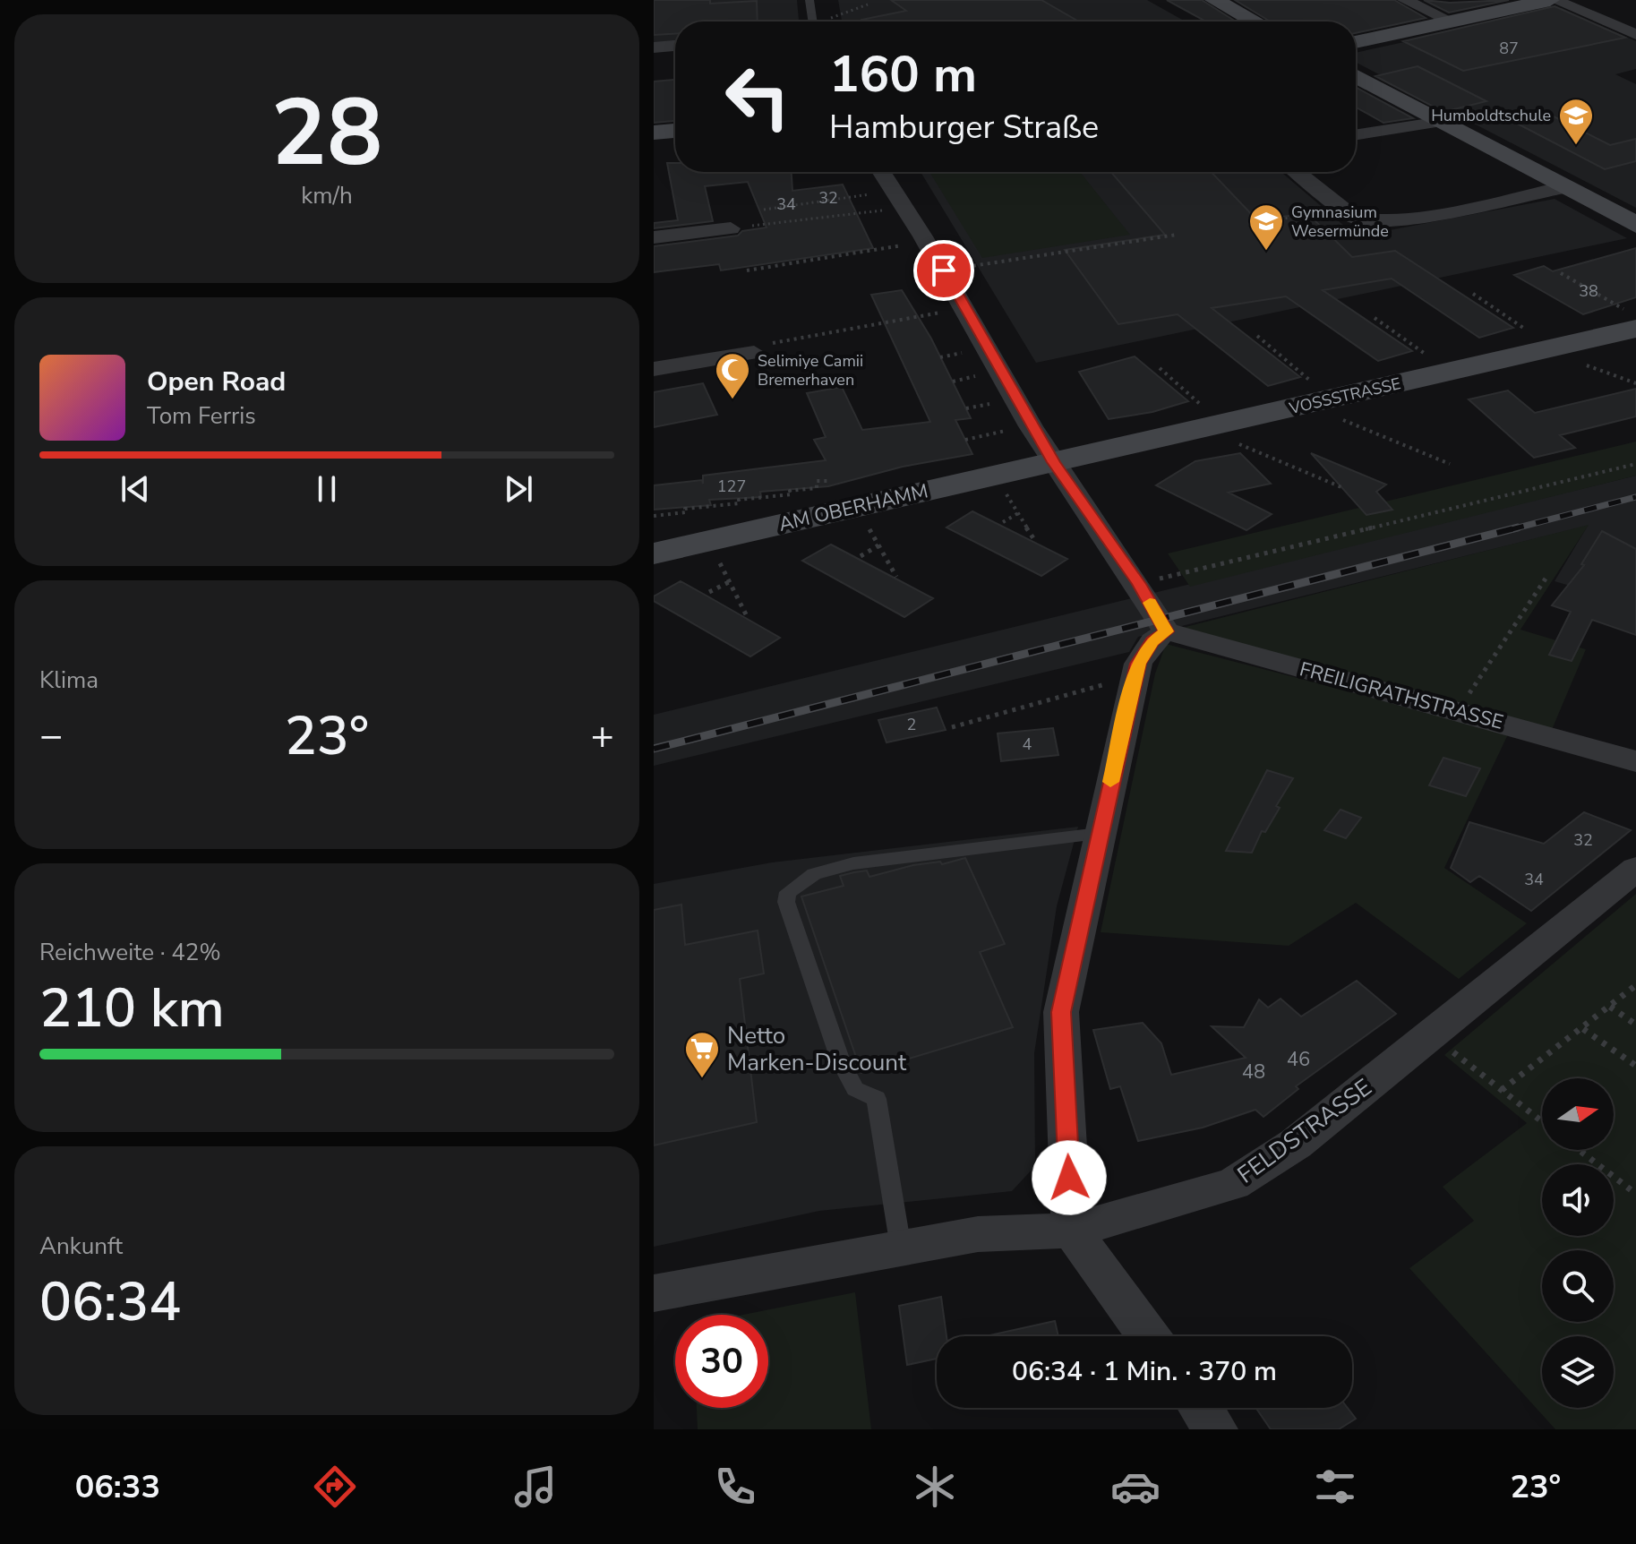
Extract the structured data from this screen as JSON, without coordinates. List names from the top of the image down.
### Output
{
  "streets": {
    "street": [
      "VOSSSTRASSE",
      "AM OBERHAMM",
      "FREILIGRATHSTRASSE",
      "FELDSTRASSE"
    ]
  },
  "crossings": [
    ["VOSSSTRASSE", "AM OBERHAMM"]
  ],
  "places": {
    "school or university": ["Humboldtschule", "Gymnasium Wesermünde"],
    "mosque": ["Selimiye Camii Bremerhaven"],
    "supermarket": ["Netto Marken-Discount"]
  },
  "house_numbers": [
    "87",
    "32",
    "34",
    "38",
    "127",
    "2",
    "4",
    "32",
    "34",
    "46",
    "48"
  ],
  "north": "right",
  "page": {
    "tile": [
      ["28", "km/h"],
      "Klima",
      ["Reichweite · 42%", "210 km"],
      ["Ankunft", "06:34"]
    ],
    "turn": ["160 m", "Hamburger Straße"],
    "song": ["Open Road", "Tom Ferris"],
    "heat": ["−", "23°", "+"],
    "limit": "30",
    "trip": "06:34 · 1 Min. · 370 m",
    "tabs": ["06:33", "23°"]
  }
}
